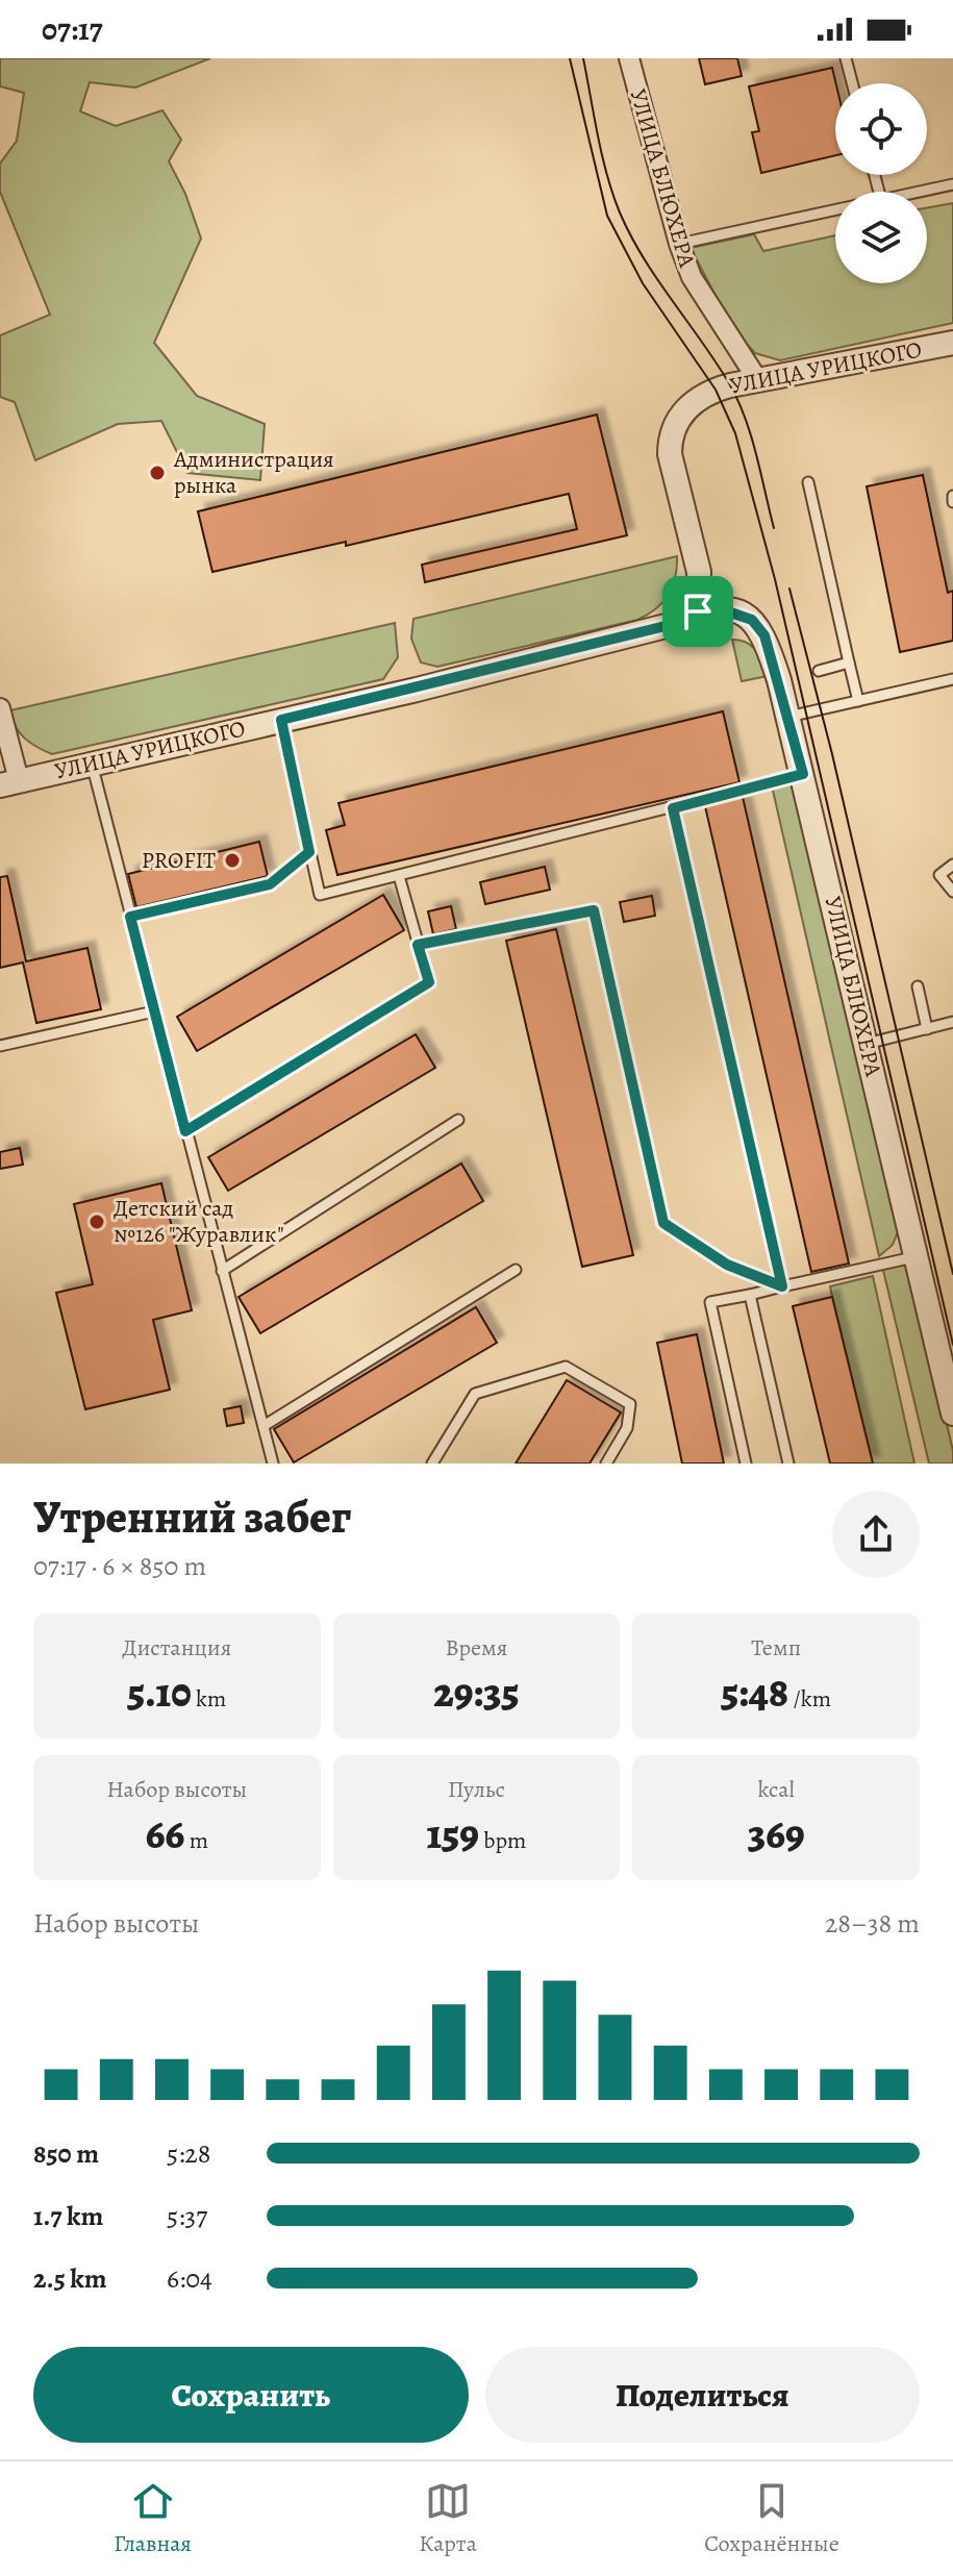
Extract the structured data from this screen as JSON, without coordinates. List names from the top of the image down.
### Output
{
  "streets": {
    "street": ["УЛИЦА БЛЮХЕРА", "УЛИЦА УРИЦКОГО"]
  },
  "crossings": [
    ["УЛИЦА БЛЮХЕРА", "УЛИЦА УРИЦКОГО"]
  ],
  "places": ["Администрация рынка", "PROFIT", "Детский сад №126 \"Журавлик\""],
  "page": {
    "status": "07:17",
    "heading": ["Утренний забег", "07:17 · 6 × 850 m"],
    "stats": [
      ["Дистанция", "5.10 km"],
      ["Время", "29:35"],
      ["Темп", "5:48 /km"],
      ["Набор высоты", "66 m"],
      ["Пульс", "159 bpm"],
      ["kcal", "369"]
    ],
    "chart": ["Набор высоты", "28–38 m"],
    "list": [
      {
        "name": "850 m",
        "note": "5:28"
      },
      {
        "name": "1.7 km",
        "note": "5:37"
      },
      {
        "name": "2.5 km",
        "note": "6:04"
      }
    ],
    "buttons": ["Сохранить", "Поделиться"],
    "tabs": ["Главная", "Карта", "Сохранённые"]
  }
}
